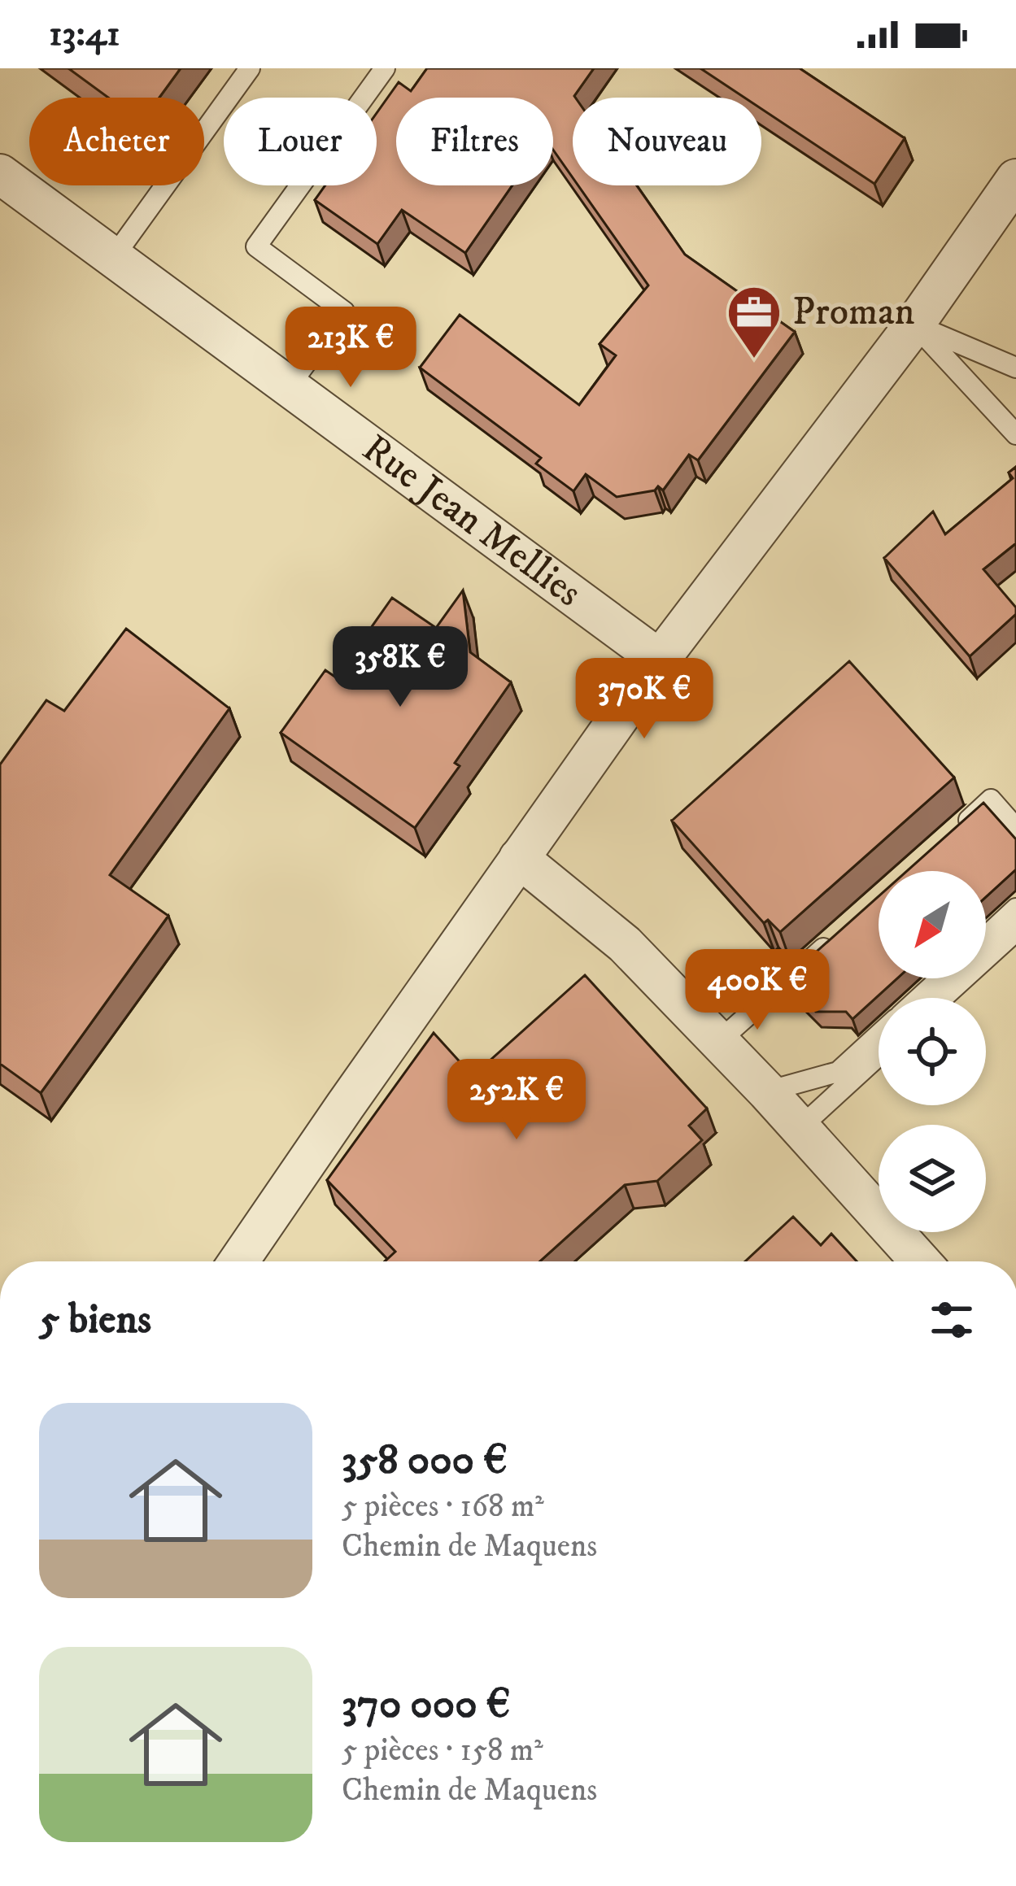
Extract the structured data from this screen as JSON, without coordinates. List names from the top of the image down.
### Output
{
  "streets": {
    "street": ["Rue Jean Mellies"]
  },
  "places": {
    "office": ["Proman"]
  },
  "north": "bottom left",
  "page": {
    "status": "13:41",
    "chip": [
      "Acheter",
      "Louer",
      "Filtres",
      "Nouveau"
    ],
    "price": [
      "213K €",
      "358K €",
      "370K €",
      "400K €",
      "252K €"
    ],
    "heading": "5 biens",
    "list": [
      {
        "name": "358 000 €",
        "note": "5 pièces · 168 m² · Chemin de Maquens"
      },
      {
        "name": "370 000 €",
        "note": "5 pièces · 158 m² · Chemin de Maquens"
      }
    ]
  }
}
